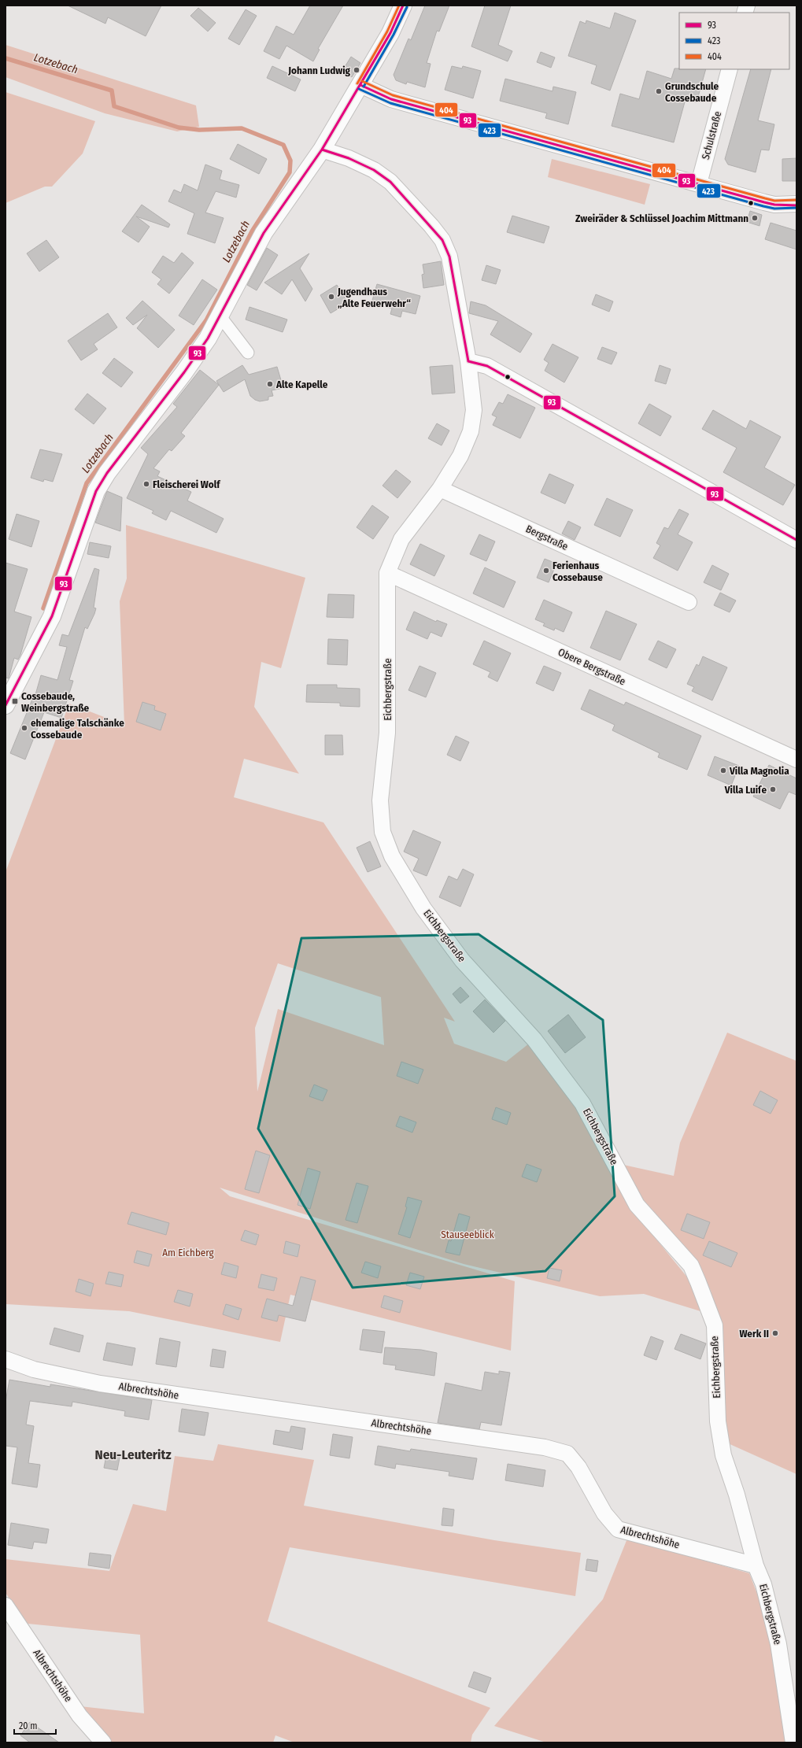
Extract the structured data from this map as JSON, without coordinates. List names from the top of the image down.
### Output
{
  "streets": {
    "street": [
      "Schulstraße",
      "Bergstraße",
      "Obere Bergstraße",
      "Eichbergstraße",
      "Albrechtshöhe"
    ]
  },
  "crossings": [
    ["Bergstraße", "Eichbergstraße"],
    ["Obere Bergstraße", "Eichbergstraße"],
    ["Eichbergstraße", "Albrechtshöhe"]
  ],
  "districts": ["Neu-Leuteritz"],
  "water": ["Lotzebach"],
  "parks": ["Stauseeblick", "Am Eichberg"],
  "places": {
    "other": [
      "Johann Ludwig",
      "Grundschule Cossebaude",
      "Zweiräder & Schlüssel Joachim Mittmann",
      "Jugendhaus „Alte Feuerwehr“",
      "Alte Kapelle",
      "Fleischerei Wolf",
      "Ferienhaus Cossebause",
      "ehemalige Talschänke Cossebaude",
      "Villa Magnolia",
      "Villa Luiſe",
      "Werk II"
    ],
    "transit": ["Cossebaude, Weinbergstraße"]
  },
  "lines": ["transit line 93", "transit line 404", "transit line 423"],
  "legend": ["93", "423", "404"],
  "scale_bar": "20 m"
}
